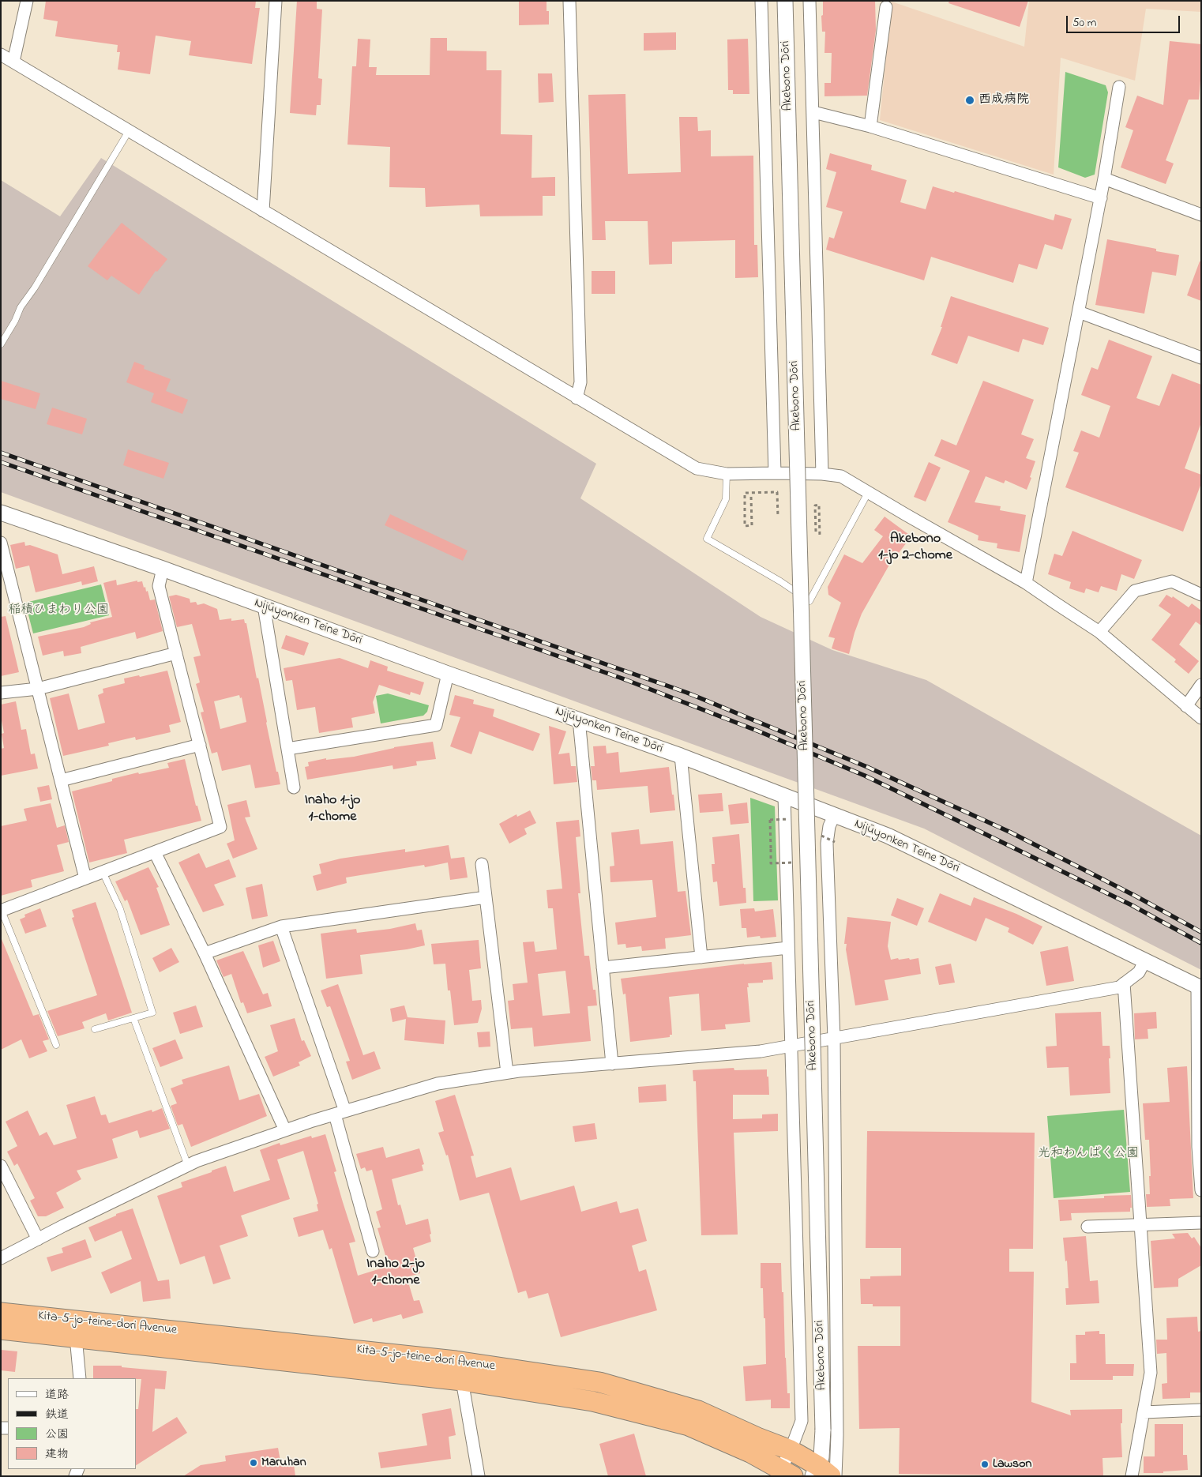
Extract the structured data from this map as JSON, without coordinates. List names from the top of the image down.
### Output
{
  "streets": {
    "highway": ["Kita-5-jo-teine-dori Avenue"],
    "street": ["Akebono Dōri", "Nijūyonken Teine Dōri"]
  },
  "crossings": [
    ["Akebono Dōri", "Kita-5-jo-teine-dori Avenue"]
  ],
  "districts": ["Akebono 1-jo 2-chome", "Inaho 1-jo 1-chome", "Inaho 2-jo 1-chome"],
  "parks": ["稲積ひまわり公園", "光和わんぱく公園"],
  "places": ["西成病院", "Maruhan", "Lawson"],
  "legend": [
    "道路",
    "鉄道",
    "公園",
    "建物"
  ],
  "scale_bar": "50 m"
}
